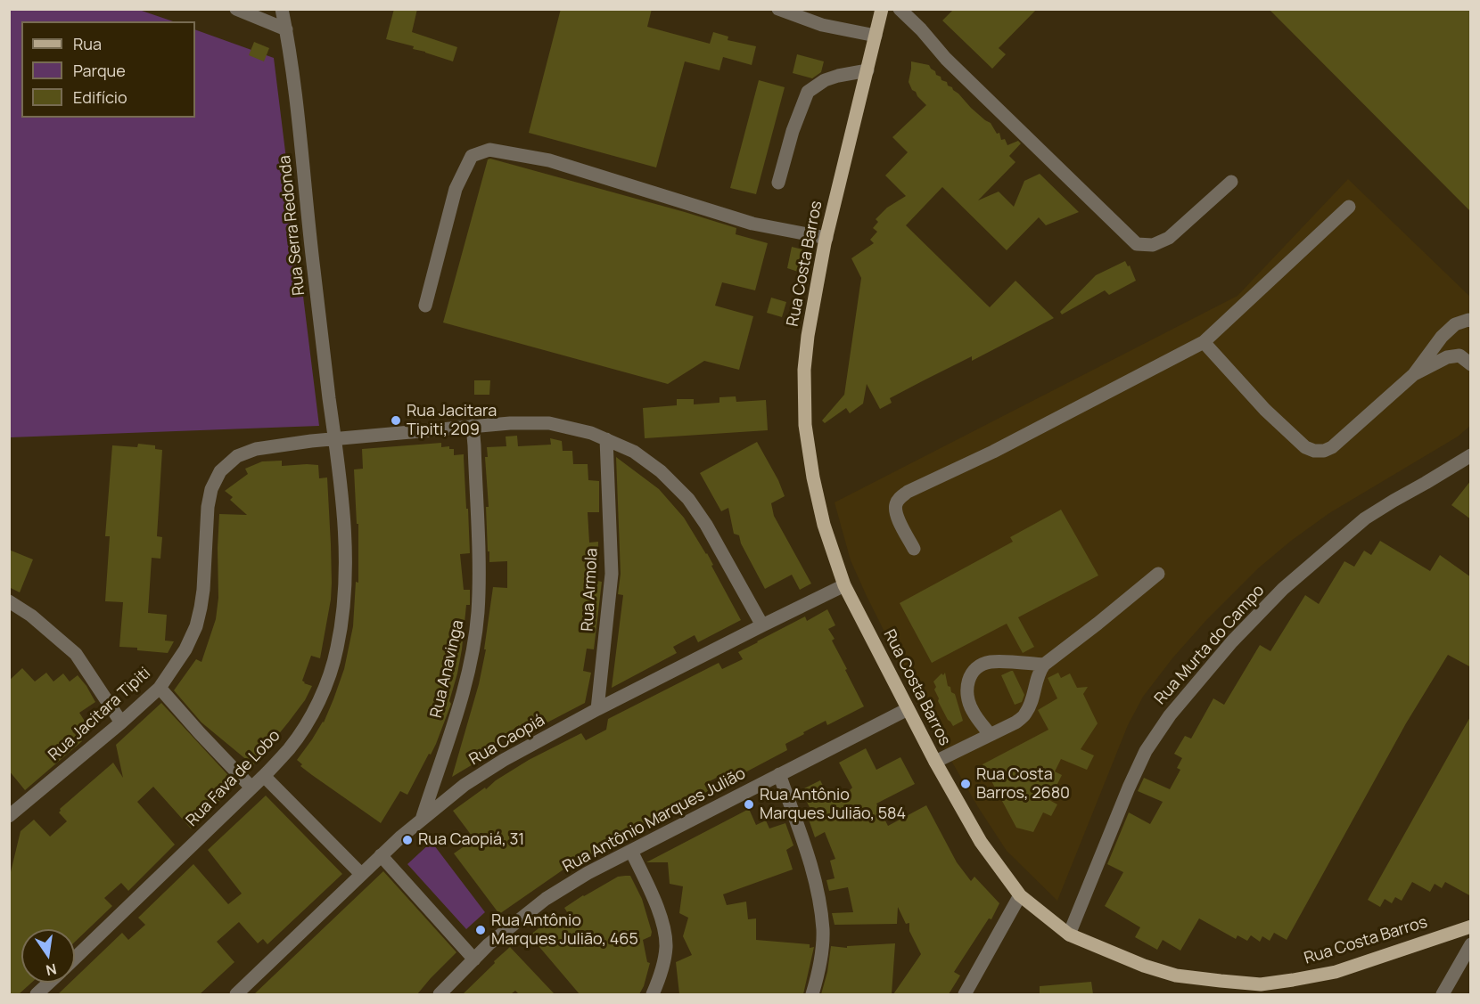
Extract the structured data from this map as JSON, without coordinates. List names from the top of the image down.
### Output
{
  "streets": {
    "main road": ["Rua Costa Barros"],
    "street": [
      "Rua Serra Redonda",
      "Rua Armola",
      "Rua Murta do Campo",
      "Rua Anavinga",
      "Rua Jacitara Tipiti",
      "Rua Caopiá",
      "Rua Fava de Lobo",
      "Rua Antônio Marques Julião"
    ]
  },
  "crossings": [
    ["Rua Serra Redonda", "Rua Jacitara Tipiti"],
    ["Rua Serra Redonda", "Rua Fava de Lobo"],
    ["Rua Costa Barros", "Rua Murta do Campo"],
    ["Rua Costa Barros", "Rua Caopiá"],
    ["Rua Costa Barros", "Rua Antônio Marques Julião"],
    ["Rua Armola", "Rua Jacitara Tipiti"],
    ["Rua Armola", "Rua Caopiá"],
    ["Rua Anavinga", "Rua Jacitara Tipiti"],
    ["Rua Anavinga", "Rua Caopiá"],
    ["Rua Jacitara Tipiti", "Rua Caopiá"],
    ["Rua Jacitara Tipiti", "Rua Fava de Lobo"]
  ],
  "places": [
    "Rua Jacitara Tipiti, 209",
    "Rua Costa Barros, 2680",
    "Rua Antônio Marques Julião, 584",
    "Rua Caopiá, 31",
    "Rua Antônio Marques Julião, 465"
  ],
  "legend": ["Rua", "Parque", "Edifício"],
  "north": "bottom"
}
